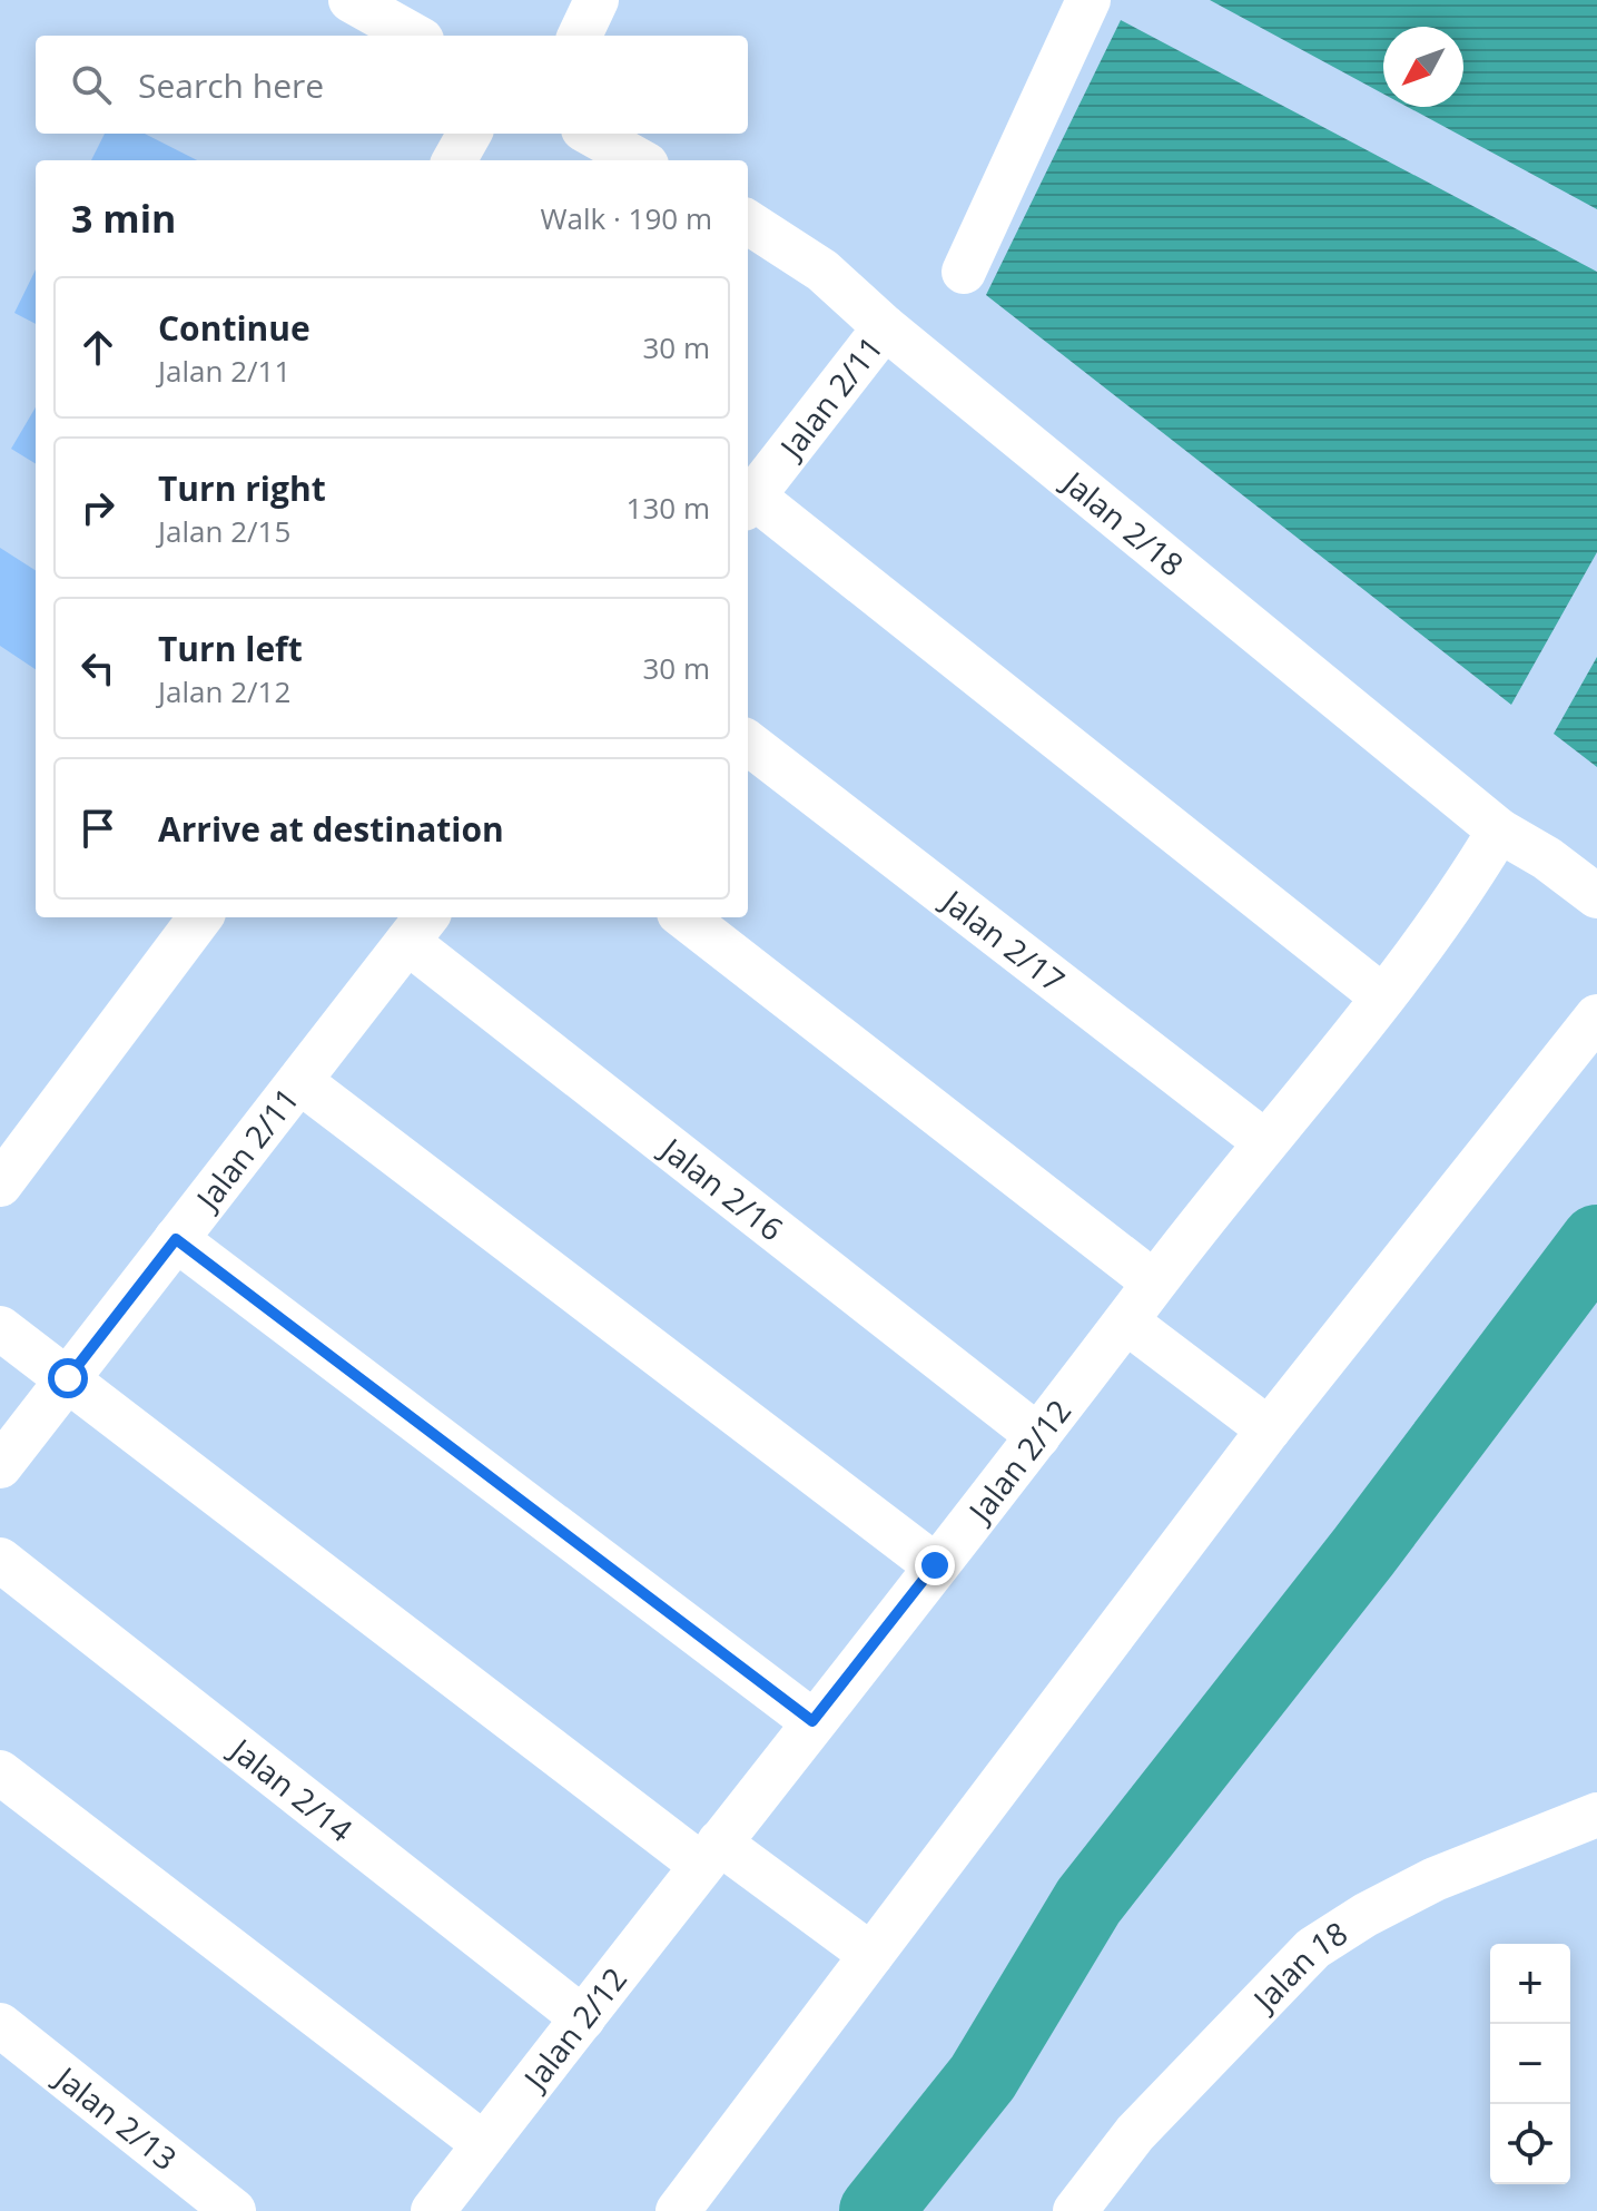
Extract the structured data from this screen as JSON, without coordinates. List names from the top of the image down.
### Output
{
  "streets": {
    "street": [
      "Jalan 2/11",
      "Jalan 2/18",
      "Jalan 2/17",
      "Jalan 2/16",
      "Jalan 2/12",
      "Jalan 2/14",
      "Jalan 18",
      "Jalan 2/13"
    ]
  },
  "crossings": [
    ["Jalan 2/11", "Jalan 2/18"],
    ["Jalan 2/11", "Jalan 2/16"],
    ["Jalan 2/18", "Jalan 2/12"],
    ["Jalan 2/17", "Jalan 2/12"],
    ["Jalan 2/16", "Jalan 2/12"],
    ["Jalan 2/12", "Jalan 2/14"]
  ],
  "north": "bottom left",
  "page": {
    "search": "Search here",
    "heading": ["3 min", "Walk · 190 m"],
    "list": [
      ["Continue", "Jalan 2/11", "30 m"],
      ["Turn right", "Jalan 2/15", "130 m"],
      ["Turn left", "Jalan 2/12", "30 m"],
      "Arrive at destination"
    ],
    "map_buttons": ["+", "−"]
  }
}
